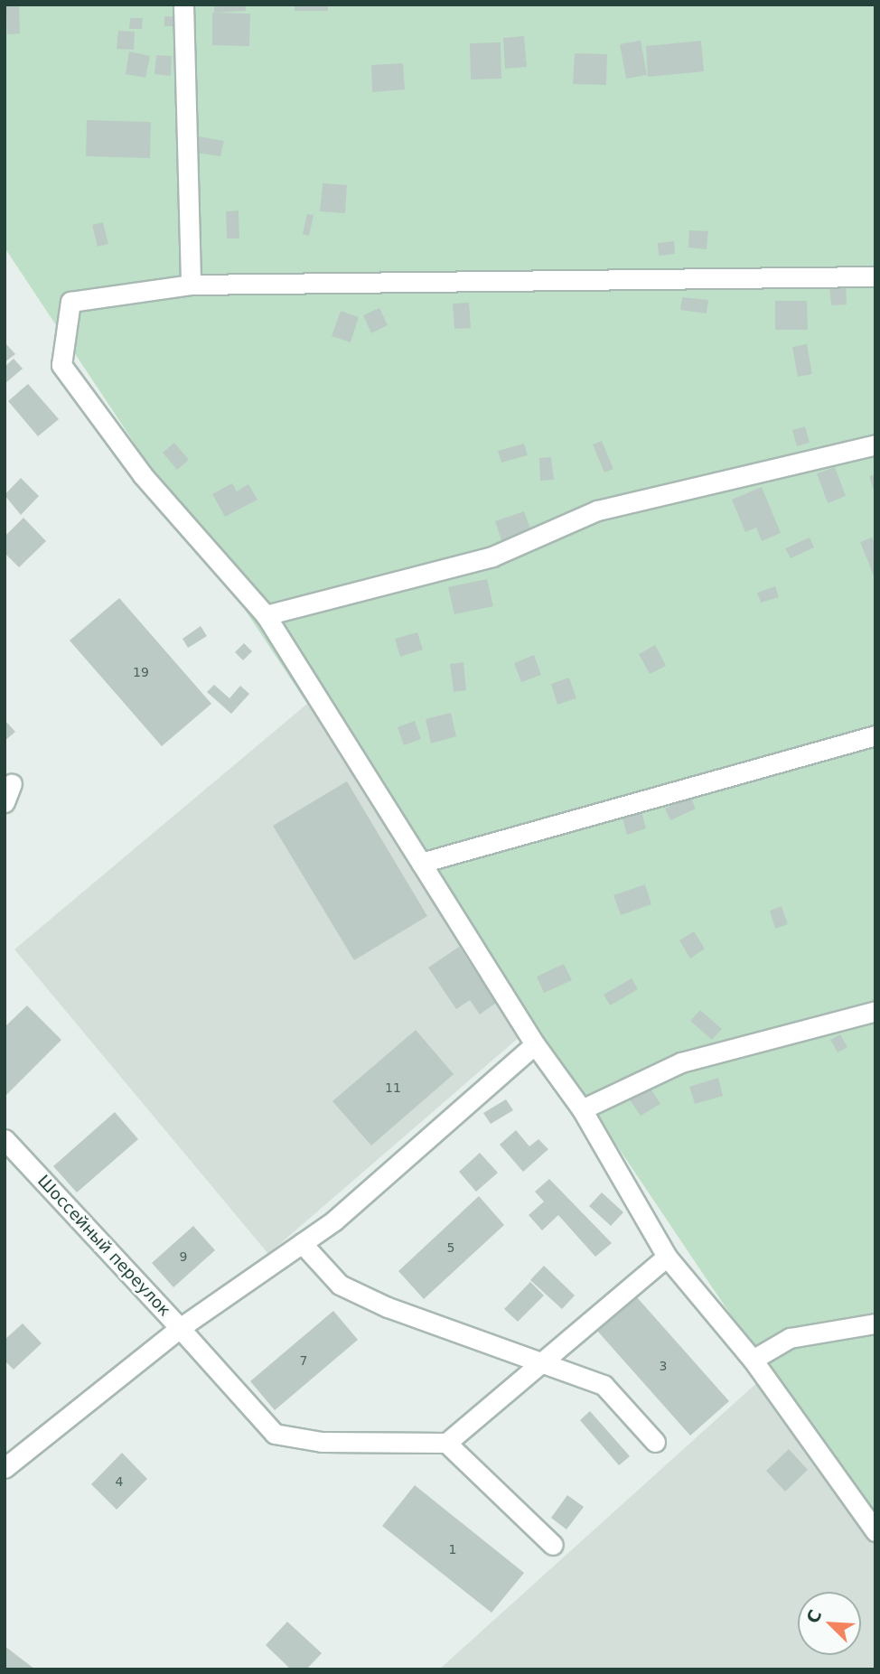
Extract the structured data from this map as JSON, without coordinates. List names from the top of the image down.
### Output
{
  "streets": {
    "street": ["Шоссейный переулок"]
  },
  "house_numbers": [
    "19",
    "11",
    "5",
    "9",
    "7",
    "3",
    "4",
    "1"
  ],
  "north": "top left"
}
